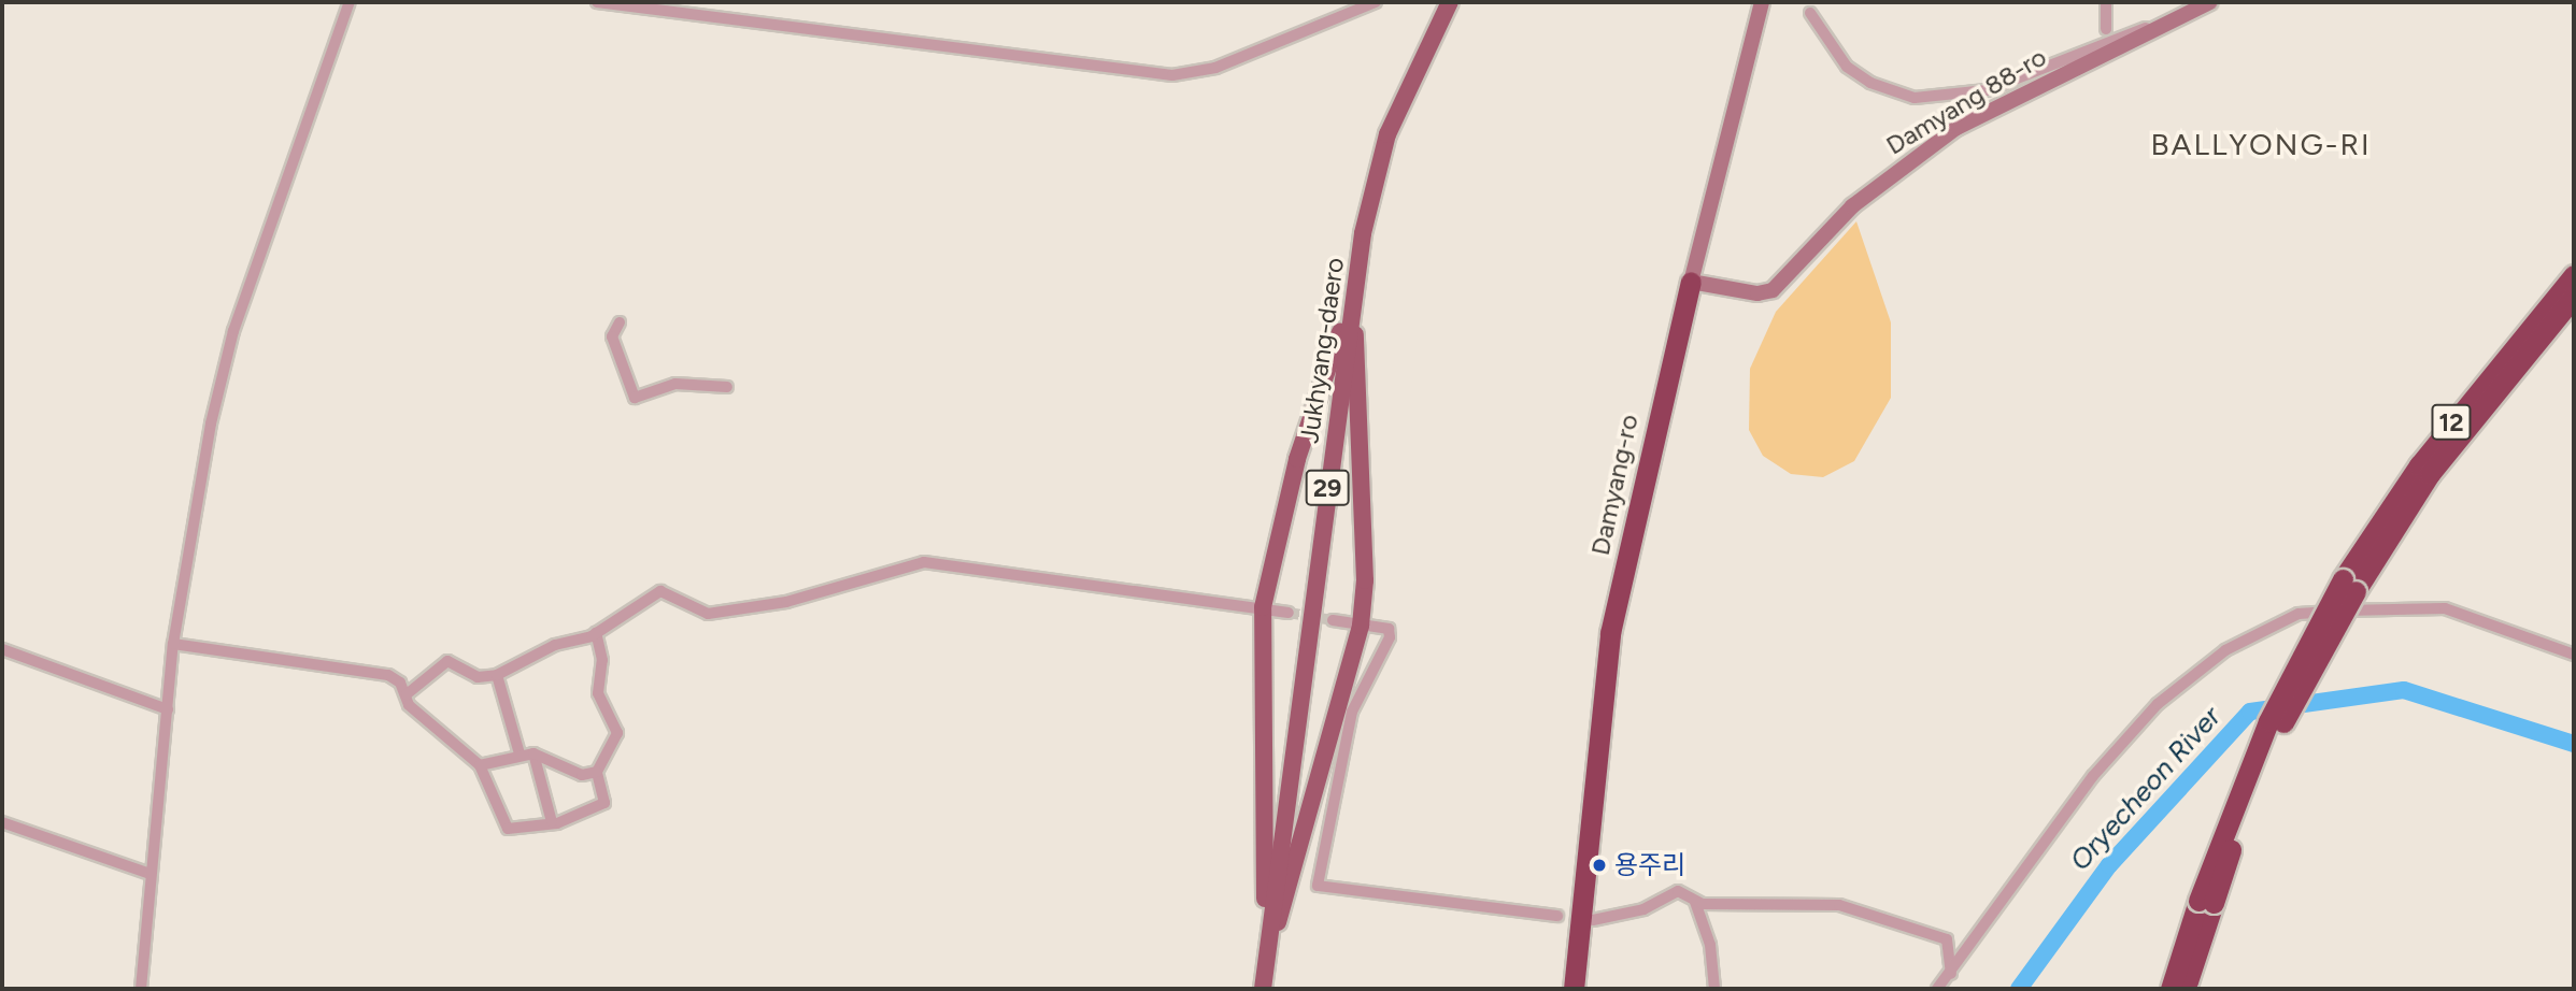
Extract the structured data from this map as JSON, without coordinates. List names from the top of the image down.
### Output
{
  "streets": {
    "highway": ["12", "Damyang-ro"],
    "main road": ["Damyang 88-ro", "Jukhyang-daero", "29"]
  },
  "crossings": [
    ["Damyang 88-ro", "Damyang-ro"]
  ],
  "districts": ["BALLYONG-RI"],
  "water": ["Oryecheon River"],
  "places": ["용주리"]
}
